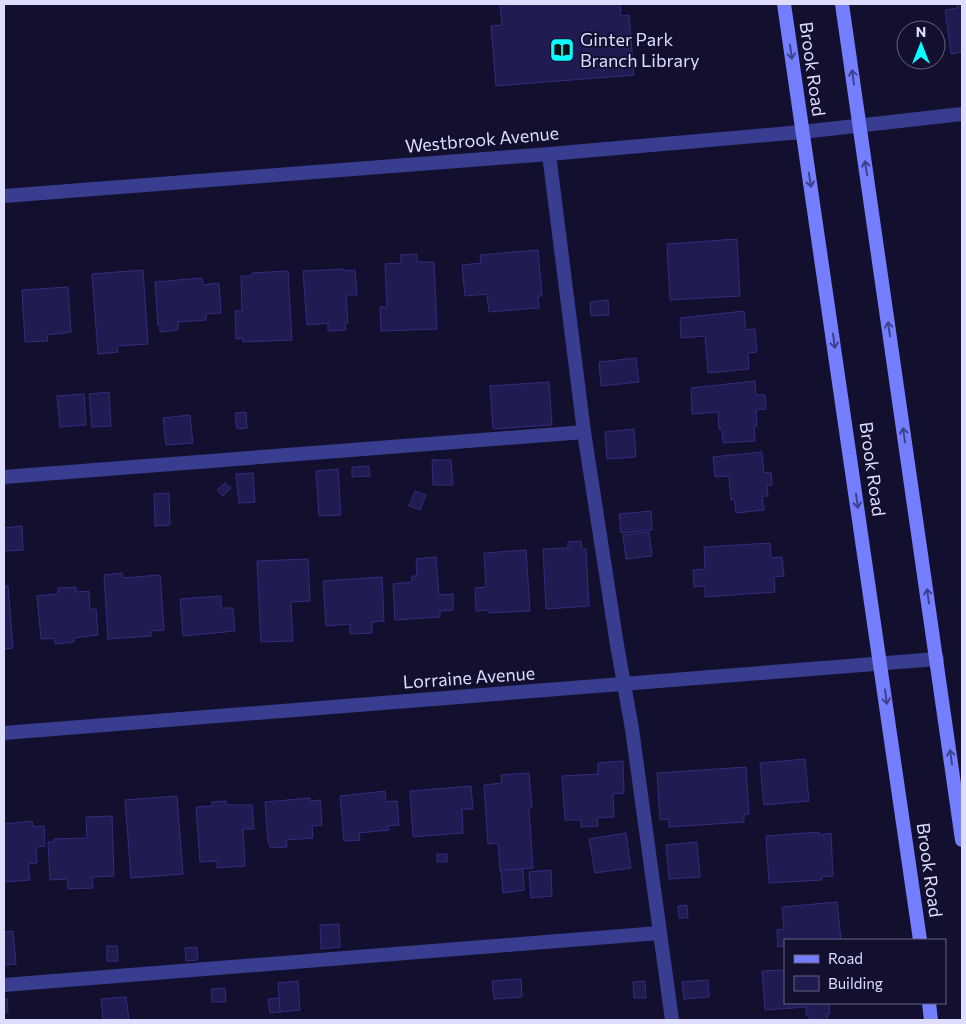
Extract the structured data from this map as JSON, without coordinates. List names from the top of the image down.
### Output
{
  "streets": {
    "main road": ["Brook Road"],
    "street": ["Westbrook Avenue", "Lorraine Avenue"]
  },
  "crossings": [
    ["Brook Road", "Westbrook Avenue"],
    ["Brook Road", "Lorraine Avenue"]
  ],
  "places": {
    "library": ["Ginter Park Branch Library"]
  },
  "legend": ["Road", "Building"],
  "north": "top"
}
